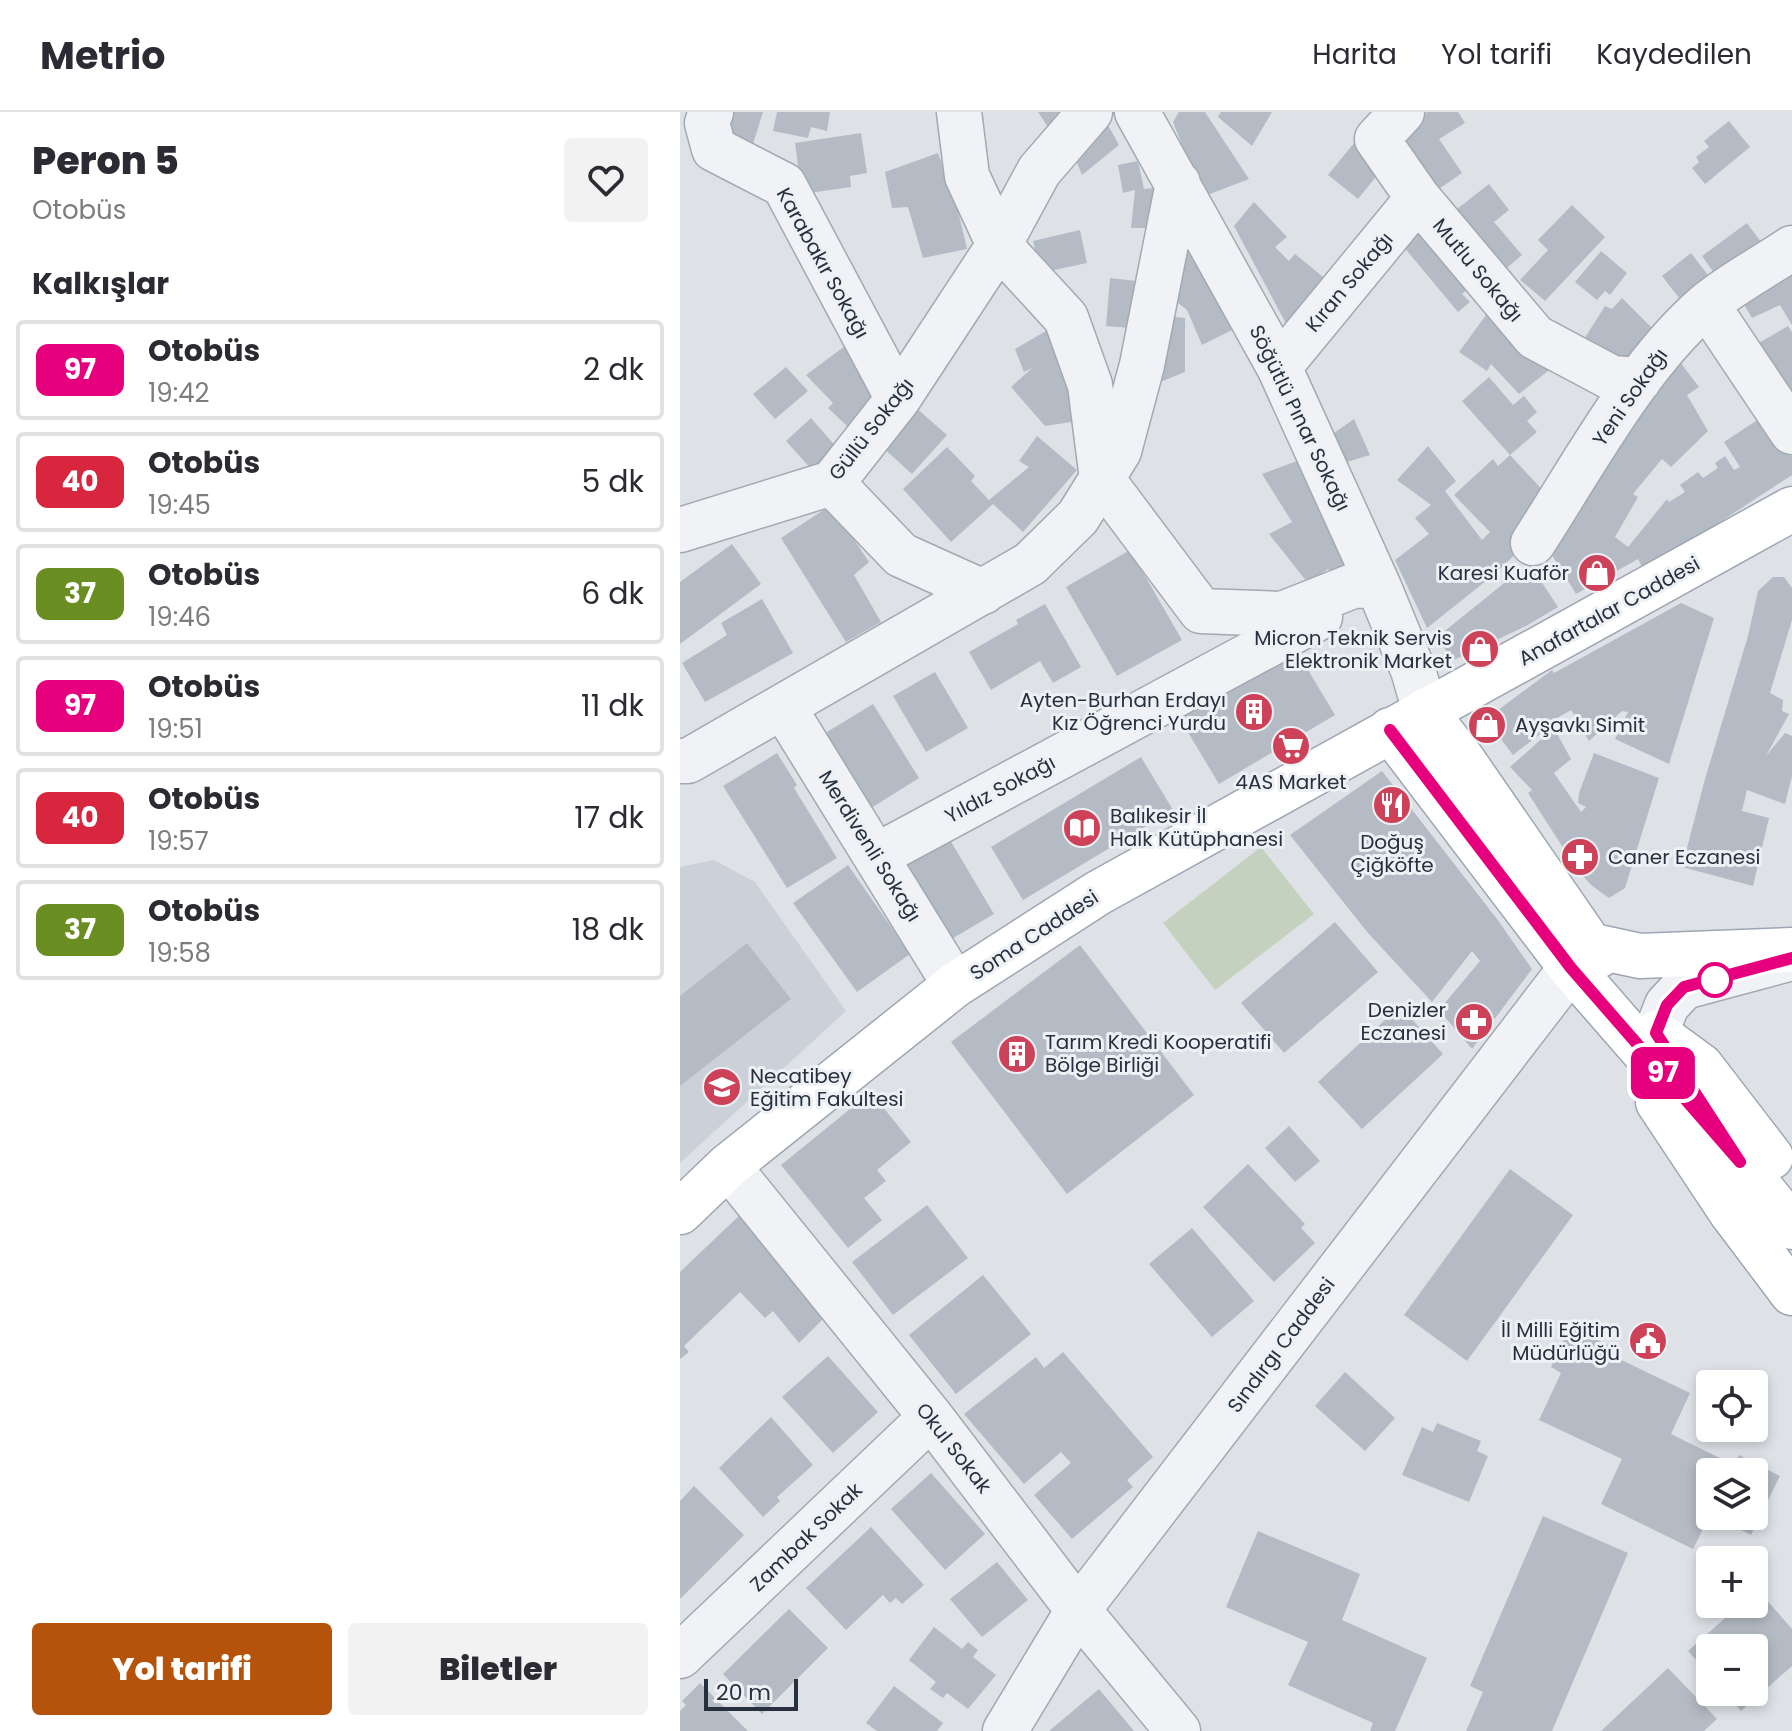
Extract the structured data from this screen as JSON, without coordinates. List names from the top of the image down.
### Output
{
  "streets": {
    "main road": ["Anafartalar Caddesi", "Soma Caddesi"],
    "street": [
      "Karabakır Sokağı",
      "Mutlu Sokağı",
      "Kıran Sokağı",
      "Yeni Sokağı",
      "Söğütlü Pınar Sokağı",
      "Güllü Sokağı",
      "Yıldız Sokağı",
      "Merdivenli Sokağı",
      "Sındırgı Caddesi",
      "Okul Sokak",
      "Zambak Sokak"
    ]
  },
  "crossings": [
    ["Karabakır Sokağı", "Güllü Sokağı"],
    ["Mutlu Sokağı", "Kıran Sokağı"],
    ["Mutlu Sokağı", "Yeni Sokağı"],
    ["Kıran Sokağı", "Söğütlü Pınar Sokağı"],
    ["Söğütlü Pınar Sokağı", "Anafartalar Caddesi"],
    ["Söğütlü Pınar Sokağı", "Yıldız Sokağı"],
    ["Söğütlü Pınar Sokağı", "Soma Caddesi"],
    ["Anafartalar Caddesi", "Soma Caddesi"],
    ["Yıldız Sokağı", "Merdivenli Sokağı"],
    ["Merdivenli Sokağı", "Soma Caddesi"],
    ["Soma Caddesi", "Okul Sokak"],
    ["Sındırgı Caddesi", "Okul Sokak"],
    ["Okul Sokak", "Zambak Sokak"]
  ],
  "places": {
    "shop": ["Karesi Kuaför", "Micron Teknik Servis Elektronik Market", "Ayşavkı Simit"],
    "building": ["Ayten-Burhan Erdayı Kız Öğrenci Yurdu", "Tarım Kredi Kooperatifi Bölge Birliği"],
    "supermarket": ["4AS Market"],
    "restaurant": ["Doğuş Çiğköfte"],
    "library": ["Balıkesir İl Halk Kütüphanesi"],
    "pharmacy": ["Caner Eczanesi", "Denizler Eczanesi"],
    "school or university": ["Necatibey Eğitim Fakultesi"],
    "public building": ["İl Milli Eğitim Müdürlüğü"]
  },
  "lines": ["bus line 97"],
  "scale_bar": "20 m",
  "page": {
    "header": "Metrio",
    "nav": ["Harita", "Yol tarifi", "Kaydedilen"],
    "heading": [
      ["Peron 5", "Otobüs"],
      "Kalkışlar"
    ],
    "on_map": "97",
    "list": [
      {
        "mark": "97",
        "name": "Otobüs",
        "note": "19:42",
        "value": "2 dk"
      },
      {
        "mark": "40",
        "name": "Otobüs",
        "note": "19:45",
        "value": "5 dk"
      },
      {
        "mark": "37",
        "name": "Otobüs",
        "note": "19:46",
        "value": "6 dk"
      },
      {
        "mark": "97",
        "name": "Otobüs",
        "note": "19:51",
        "value": "11 dk"
      },
      {
        "mark": "40",
        "name": "Otobüs",
        "note": "19:57",
        "value": "17 dk"
      },
      {
        "mark": "37",
        "name": "Otobüs",
        "note": "19:58",
        "value": "18 dk"
      }
    ],
    "map_buttons": ["+", "−"],
    "buttons": ["Yol tarifi", "Biletler"],
    "scale": "20 m"
  }
}
